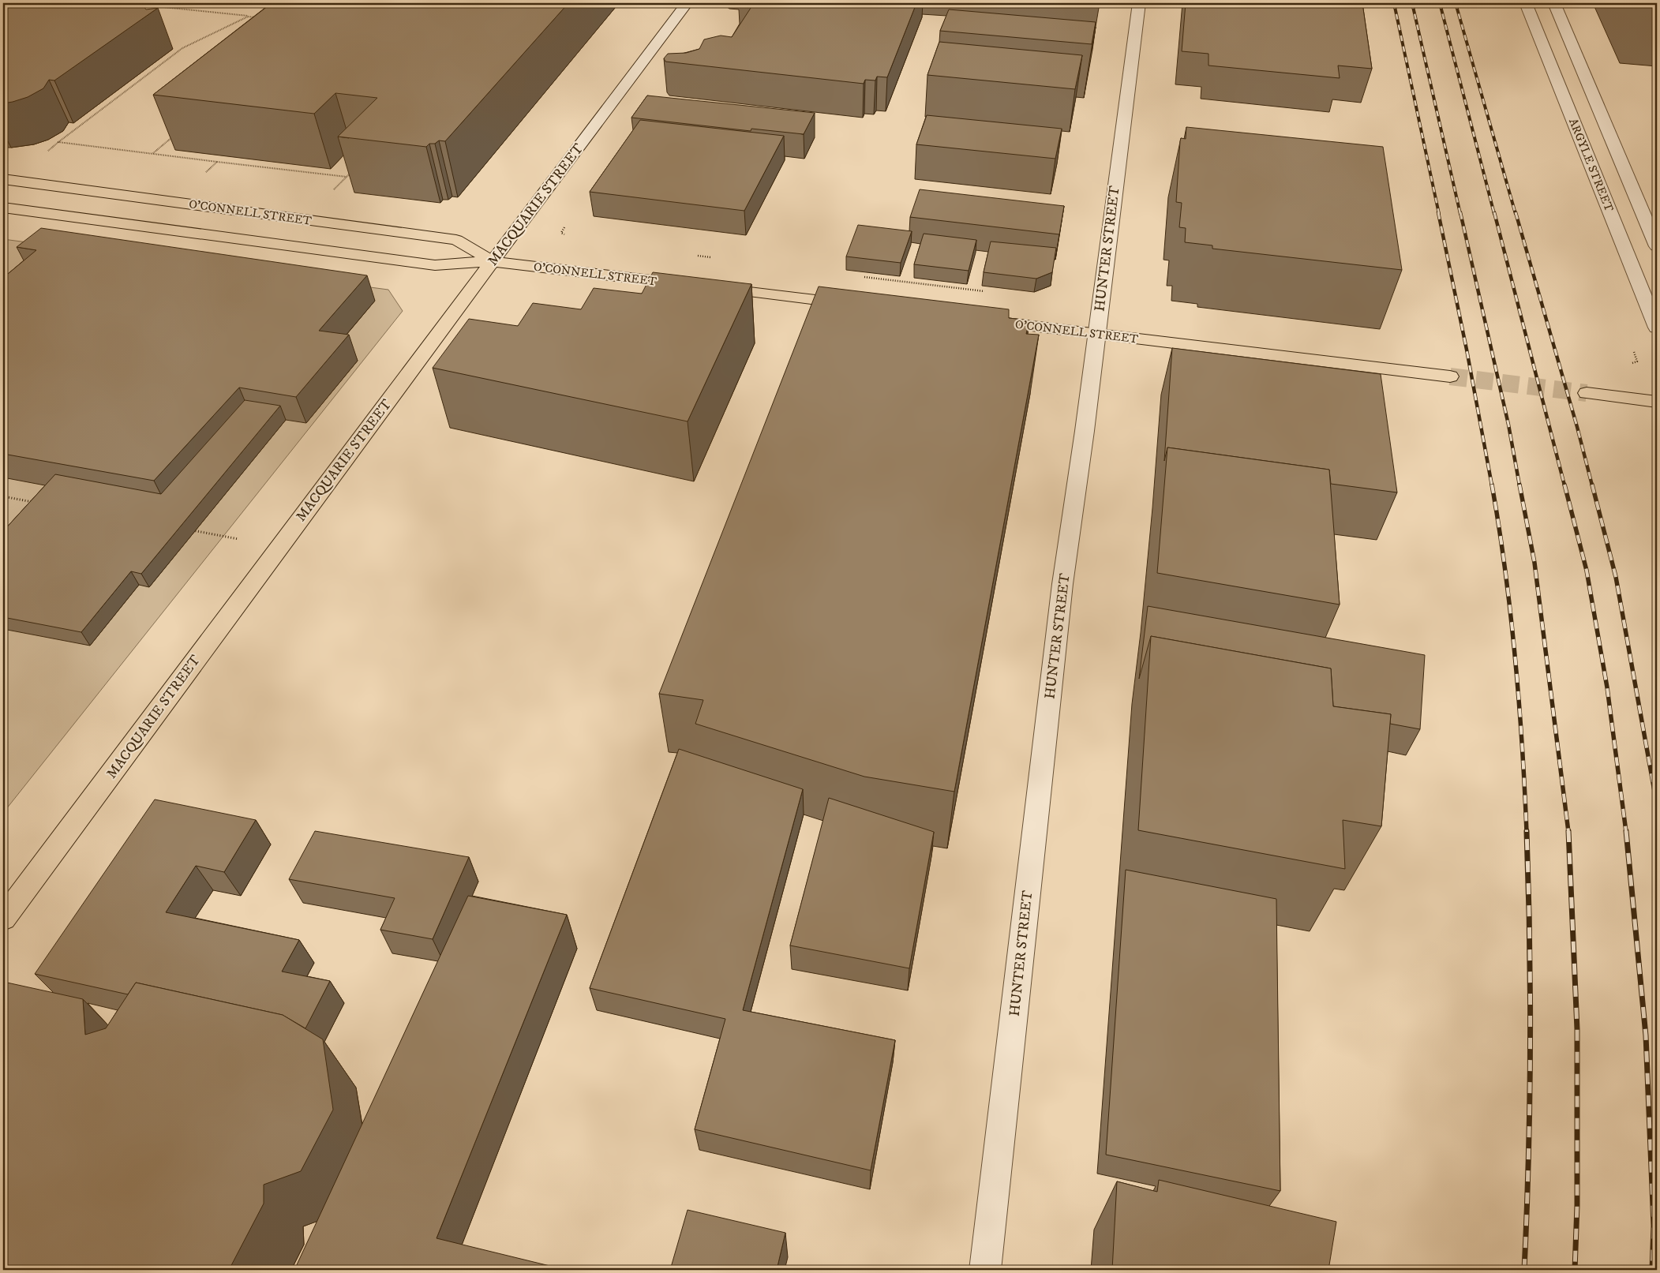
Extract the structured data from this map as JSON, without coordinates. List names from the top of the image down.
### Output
{
  "streets": {
    "main road": ["MACQUARIE STREET", "O'CONNELL STREET"],
    "street": ["ARGYLE STREET", "HUNTER STREET"]
  },
  "crossings": [
    ["MACQUARIE STREET", "O'CONNELL STREET"],
    ["O'CONNELL STREET", "HUNTER STREET"]
  ]
}
